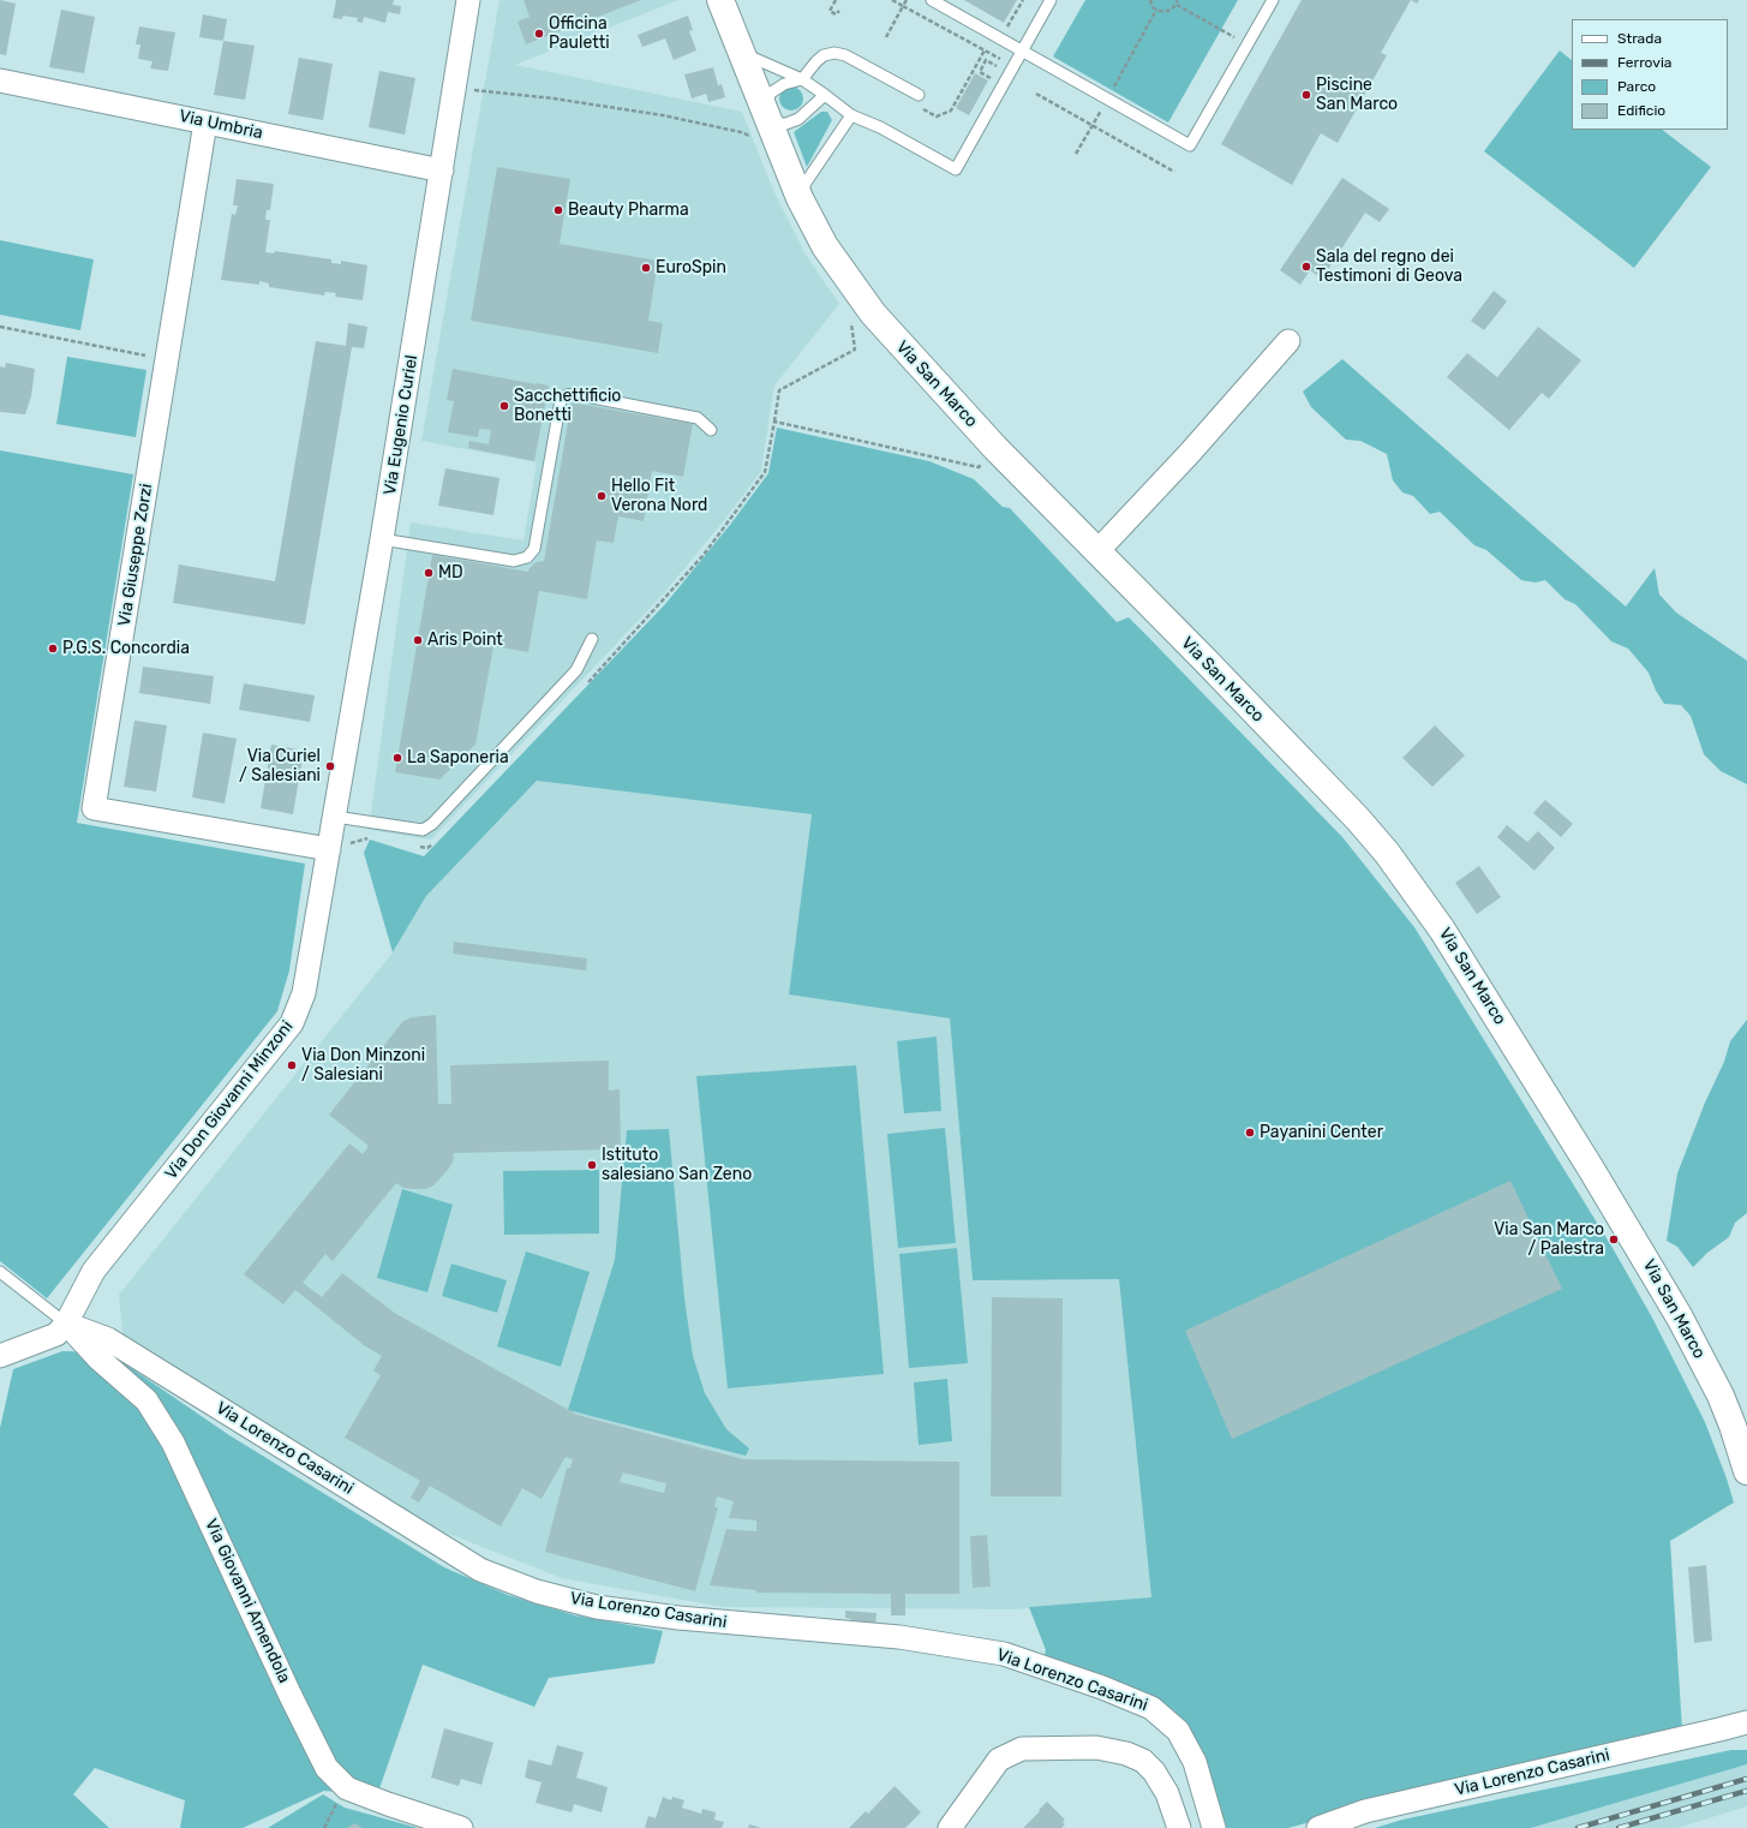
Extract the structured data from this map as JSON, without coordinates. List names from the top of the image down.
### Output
{
  "streets": {
    "main road": ["Via San Marco"],
    "street": [
      "Via Umbria",
      "Via Eugenio Curiel",
      "Via Giuseppe Zorzi",
      "Via Don Giovanni Minzoni",
      "Via Lorenzo Casarini",
      "Via Giovanni Amendola"
    ]
  },
  "crossings": [
    ["Via Umbria", "Via Eugenio Curiel"],
    ["Via Umbria", "Via Giuseppe Zorzi"],
    ["Via Eugenio Curiel", "Via Giuseppe Zorzi"],
    ["Via Eugenio Curiel", "Via Don Giovanni Minzoni"],
    ["Via Giuseppe Zorzi", "Via Don Giovanni Minzoni"],
    ["Via Don Giovanni Minzoni", "Via Lorenzo Casarini"],
    ["Via Don Giovanni Minzoni", "Via Giovanni Amendola"],
    ["Via Lorenzo Casarini", "Via Giovanni Amendola"]
  ],
  "places": [
    "Officina Pauletti",
    "Piscine San Marco",
    "Beauty Pharma",
    "Sala del regno dei Testimoni di Geova",
    "EuroSpin",
    "Sacchettificio Bonetti",
    "Hello Fit Verona Nord",
    "MD",
    "Aris Point",
    "P.G.S. Concordia",
    "La Saponeria",
    "Via Curiel / Salesiani",
    "Via Don Minzoni / Salesiani",
    "Payanini Center",
    "Istituto salesiano San Zeno",
    "Via San Marco / Palestra"
  ],
  "legend": [
    "Strada",
    "Ferrovia",
    "Parco",
    "Edificio"
  ]
}
